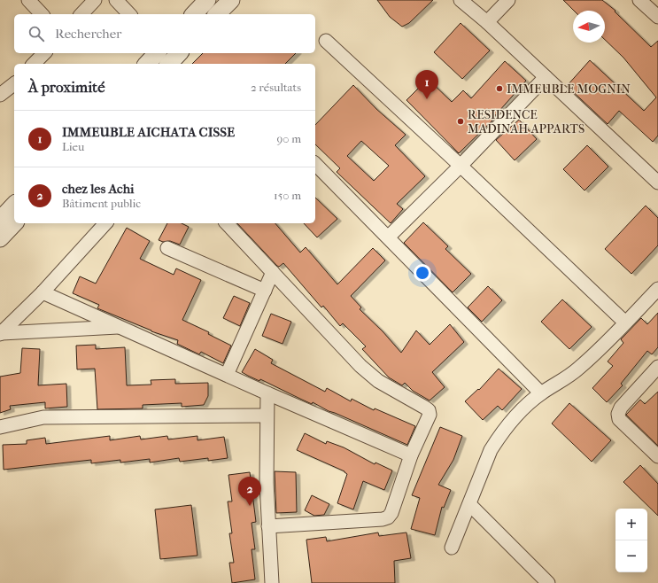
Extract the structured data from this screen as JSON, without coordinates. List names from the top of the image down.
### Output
{
  "places": ["IMMEUBLE MOGNIN", "RESIDENCE MADINAH APPARTS"],
  "north": "left",
  "page": {
    "search": "Rechercher",
    "heading": ["À proximité", "2 résultats"],
    "pins": ["1", "2"],
    "list": [
      {
        "mark": "1",
        "name": "IMMEUBLE AICHATA CISSE",
        "note": "Lieu",
        "value": "90 m"
      },
      {
        "mark": "2",
        "name": "chez les Achi",
        "note": "Bâtiment public",
        "value": "150 m"
      }
    ],
    "map_buttons": ["+", "−"]
  }
}
